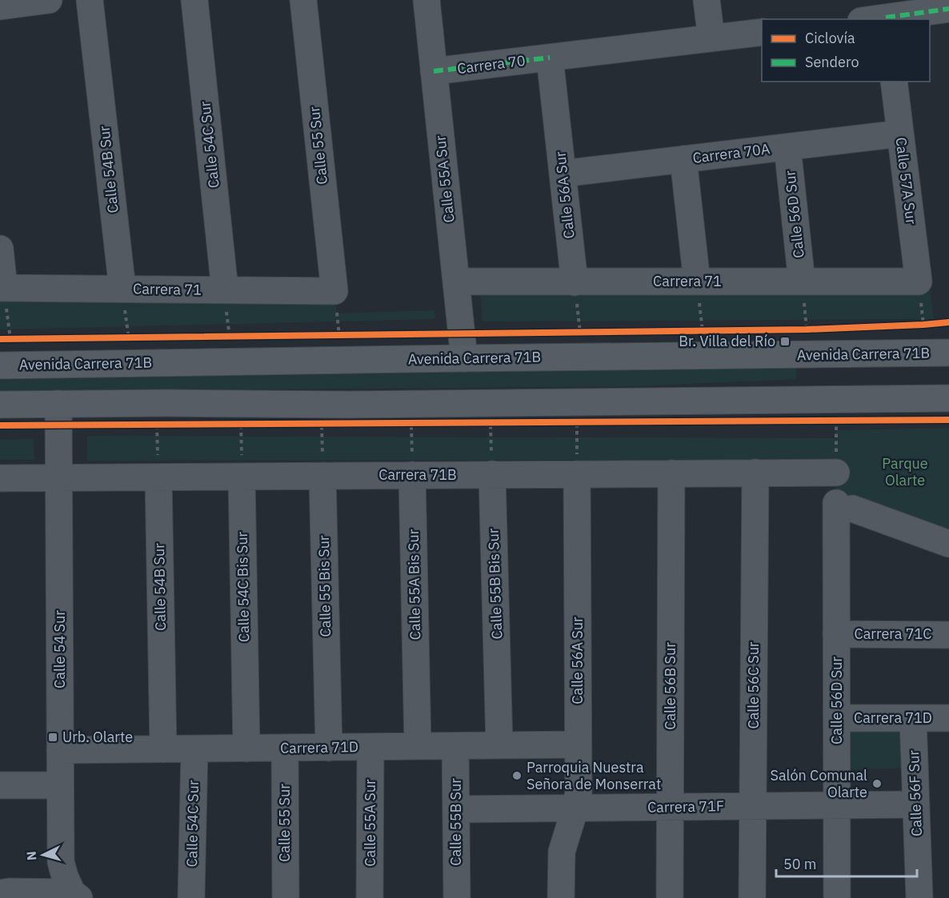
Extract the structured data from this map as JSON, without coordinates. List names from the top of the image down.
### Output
{
  "streets": {
    "main road": ["Avenida Carrera 71B"],
    "street": [
      "Carrera 70",
      "Calle 54C Sur",
      "Calle 55 Sur",
      "Carrera 70A",
      "Calle 54B Sur",
      "Calle 55A Sur",
      "Calle 57A Sur",
      "Calle 56A Sur",
      "Calle 56D Sur",
      "Carrera 71",
      "Carrera 71B",
      "Calle 55B Bis Sur",
      "Calle 55A Bis Sur",
      "Calle 55 Bis Sur",
      "Calle 54C Bis Sur",
      "Carrera 71C",
      "Calle 54 Sur",
      "Calle 56C Sur",
      "Calle 56B Sur",
      "Carrera 71D",
      "Calle 56F Sur",
      "Carrera 71F",
      "Calle 55B Sur"
    ]
  },
  "crossings": [
    ["Carrera 70", "Calle 55A Sur"],
    ["Carrera 70", "Calle 56A Sur"],
    ["Calle 54C Sur", "Carrera 71"],
    ["Calle 54C Sur", "Carrera 71D"],
    ["Calle 55 Sur", "Carrera 71"],
    ["Calle 55 Sur", "Carrera 71D"],
    ["Carrera 70A", "Calle 57A Sur"],
    ["Carrera 70A", "Calle 56A Sur"],
    ["Carrera 70A", "Calle 56D Sur"],
    ["Calle 54B Sur", "Carrera 71"],
    ["Calle 54B Sur", "Carrera 71B"],
    ["Calle 54B Sur", "Carrera 71D"],
    ["Calle 55A Sur", "Carrera 71"],
    ["Calle 55A Sur", "Avenida Carrera 71B"],
    ["Calle 55A Sur", "Carrera 71D"],
    ["Calle 57A Sur", "Carrera 71"],
    ["Calle 56A Sur", "Carrera 71"],
    ["Calle 56A Sur", "Carrera 71B"],
    ["Calle 56A Sur", "Carrera 71D"],
    ["Calle 56A Sur", "Carrera 71F"],
    ["Calle 56D Sur", "Carrera 71"],
    ["Calle 56D Sur", "Carrera 71C"],
    ["Calle 56D Sur", "Carrera 71D"],
    ["Calle 56D Sur", "Carrera 71F"],
    ["Carrera 71B", "Calle 55B Bis Sur"],
    ["Carrera 71B", "Calle 55A Bis Sur"],
    ["Carrera 71B", "Calle 55 Bis Sur"],
    ["Carrera 71B", "Calle 54C Bis Sur"],
    ["Carrera 71B", "Calle 54 Sur"],
    ["Carrera 71B", "Calle 56C Sur"],
    ["Carrera 71B", "Calle 56B Sur"],
    ["Calle 55B Bis Sur", "Carrera 71D"],
    ["Calle 55A Bis Sur", "Carrera 71D"],
    ["Calle 55 Bis Sur", "Carrera 71D"],
    ["Calle 54C Bis Sur", "Carrera 71D"],
    ["Calle 54 Sur", "Carrera 71D"],
    ["Calle 56C Sur", "Carrera 71F"],
    ["Calle 56B Sur", "Carrera 71F"],
    ["Carrera 71D", "Calle 56F Sur"],
    ["Carrera 71D", "Calle 55B Sur"],
    ["Calle 56F Sur", "Carrera 71F"],
    ["Carrera 71F", "Calle 55B Sur"]
  ],
  "parks": ["Parque Olarte"],
  "places": {
    "transit": ["Br. Villa del Río", "Urb. Olarte"],
    "other": ["Parroquia Nuestra Señora de Monserrat", "Salón Comunal Olarte"]
  },
  "legend": ["Ciclovía", "Sendero"],
  "scale_bar": "50 m",
  "north": "left"
}
